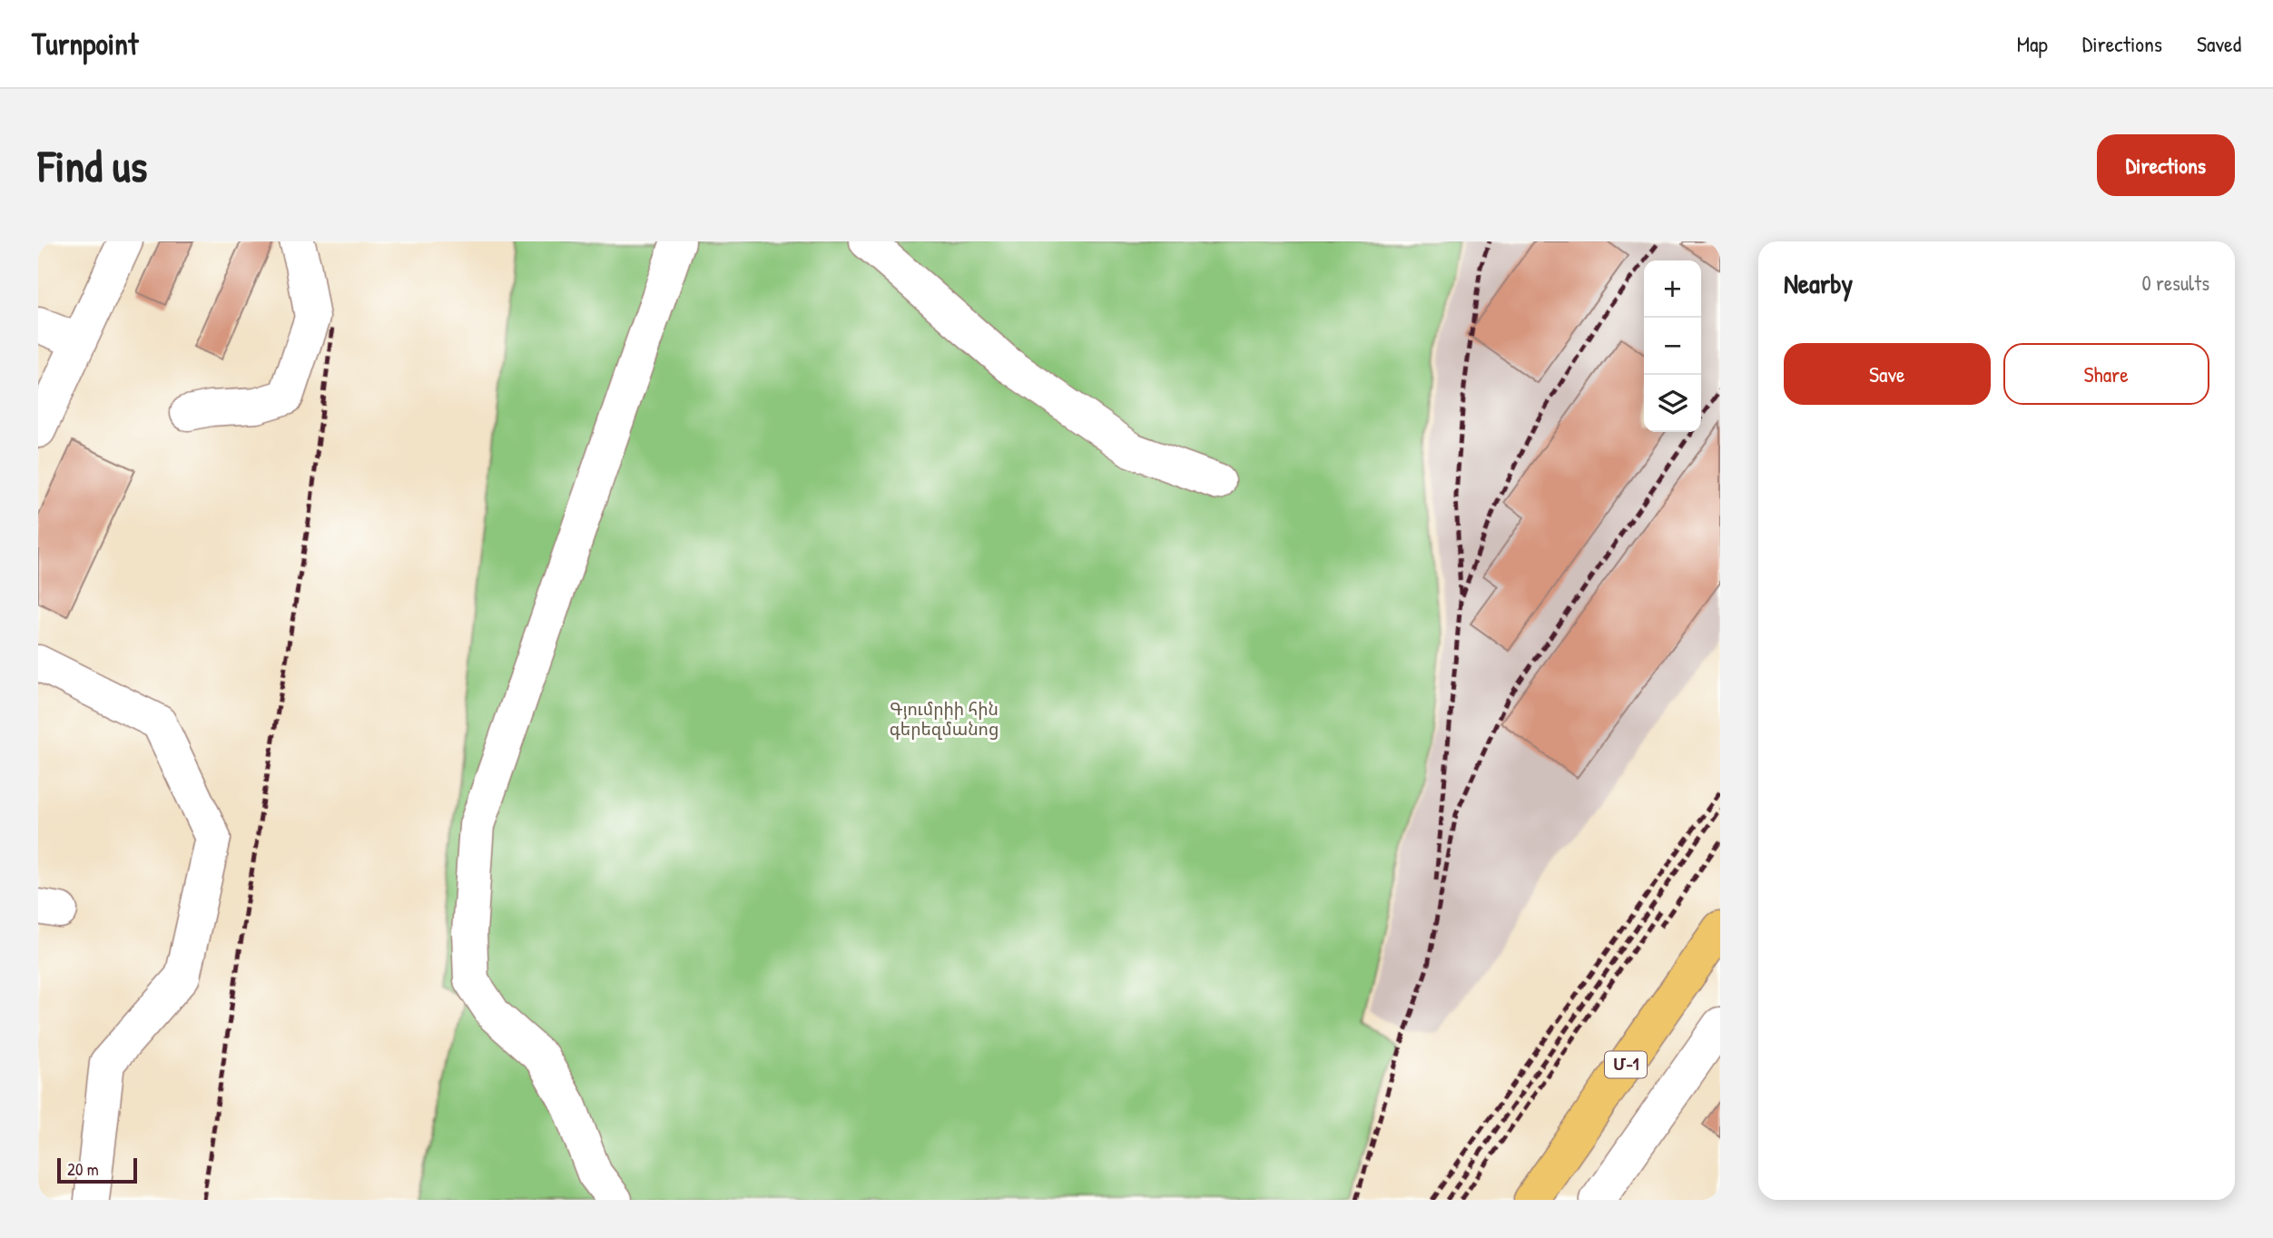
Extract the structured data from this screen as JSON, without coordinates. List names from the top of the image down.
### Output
{
  "streets": {
    "highway": ["Մ-1"]
  },
  "parks": ["Գյումրիի հին գերեզմանոց"],
  "scale_bar": "20 m",
  "page": {
    "header": "Turnpoint",
    "nav": ["Map", "Directions", "Saved"],
    "buttons": [
      "Directions",
      ["Save", "Share"]
    ],
    "title": "Find us",
    "heading": ["Nearby", "0 results"],
    "map_buttons": ["+", "−"],
    "scale": "20 m"
  }
}
